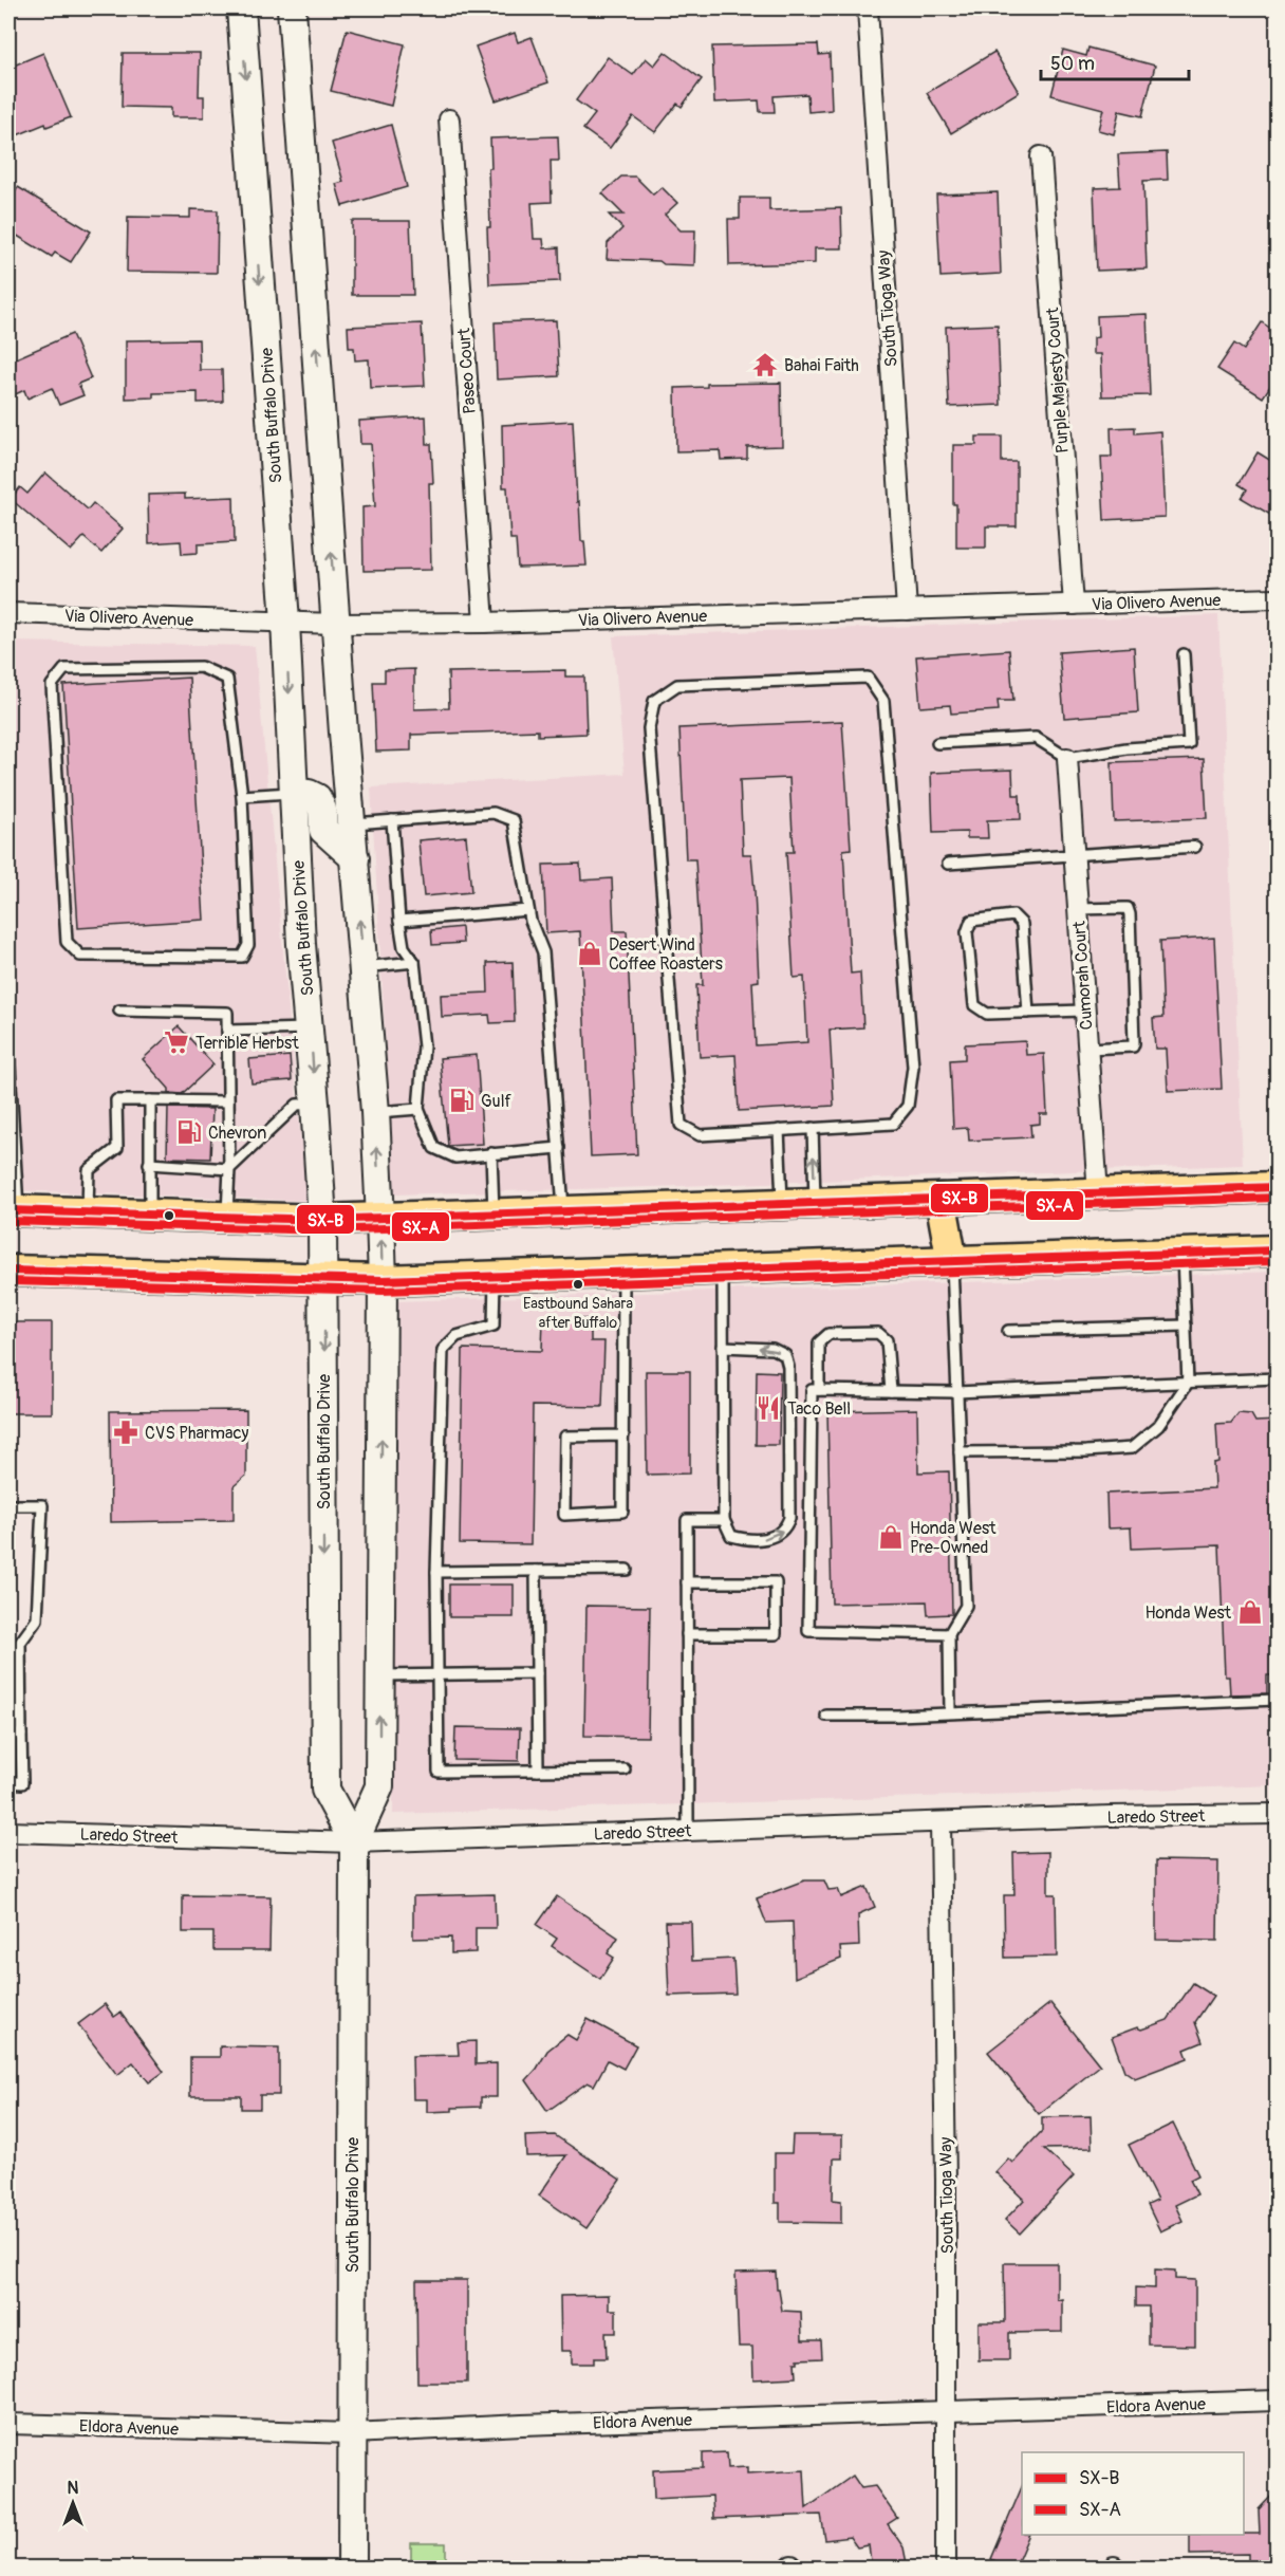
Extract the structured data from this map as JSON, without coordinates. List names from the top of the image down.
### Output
{
  "streets": {
    "main road": ["South Buffalo Drive"],
    "street": [
      "South Tioga Way",
      "Paseo Court",
      "Purple Majesty Court",
      "Via Olivero Avenue",
      "Cumorah Court",
      "Laredo Street",
      "Eldora Avenue"
    ]
  },
  "crossings": [
    ["South Tioga Way", "Via Olivero Avenue"],
    ["South Tioga Way", "Laredo Street"],
    ["South Tioga Way", "Eldora Avenue"],
    ["Paseo Court", "Via Olivero Avenue"],
    ["Purple Majesty Court", "Via Olivero Avenue"],
    ["South Buffalo Drive", "Via Olivero Avenue"],
    ["South Buffalo Drive", "Laredo Street"],
    ["South Buffalo Drive", "Eldora Avenue"]
  ],
  "places": {
    "temple": ["Bahai Faith"],
    "shop": ["Desert Wind Coffee Roasters", "Honda West Pre-Owned", "Honda West"],
    "supermarket": ["Terrible Herbst"],
    "fuel station": ["Gulf", "Chevron"],
    "other": ["Eastbound Sahara after Buffalo"],
    "restaurant": ["Taco Bell"],
    "pharmacy": ["CVS Pharmacy"]
  },
  "lines": ["transit line SX-B", "transit line SX-A"],
  "legend": ["SX-B", "SX-A"],
  "scale_bar": "50 m",
  "north": "top"
}
